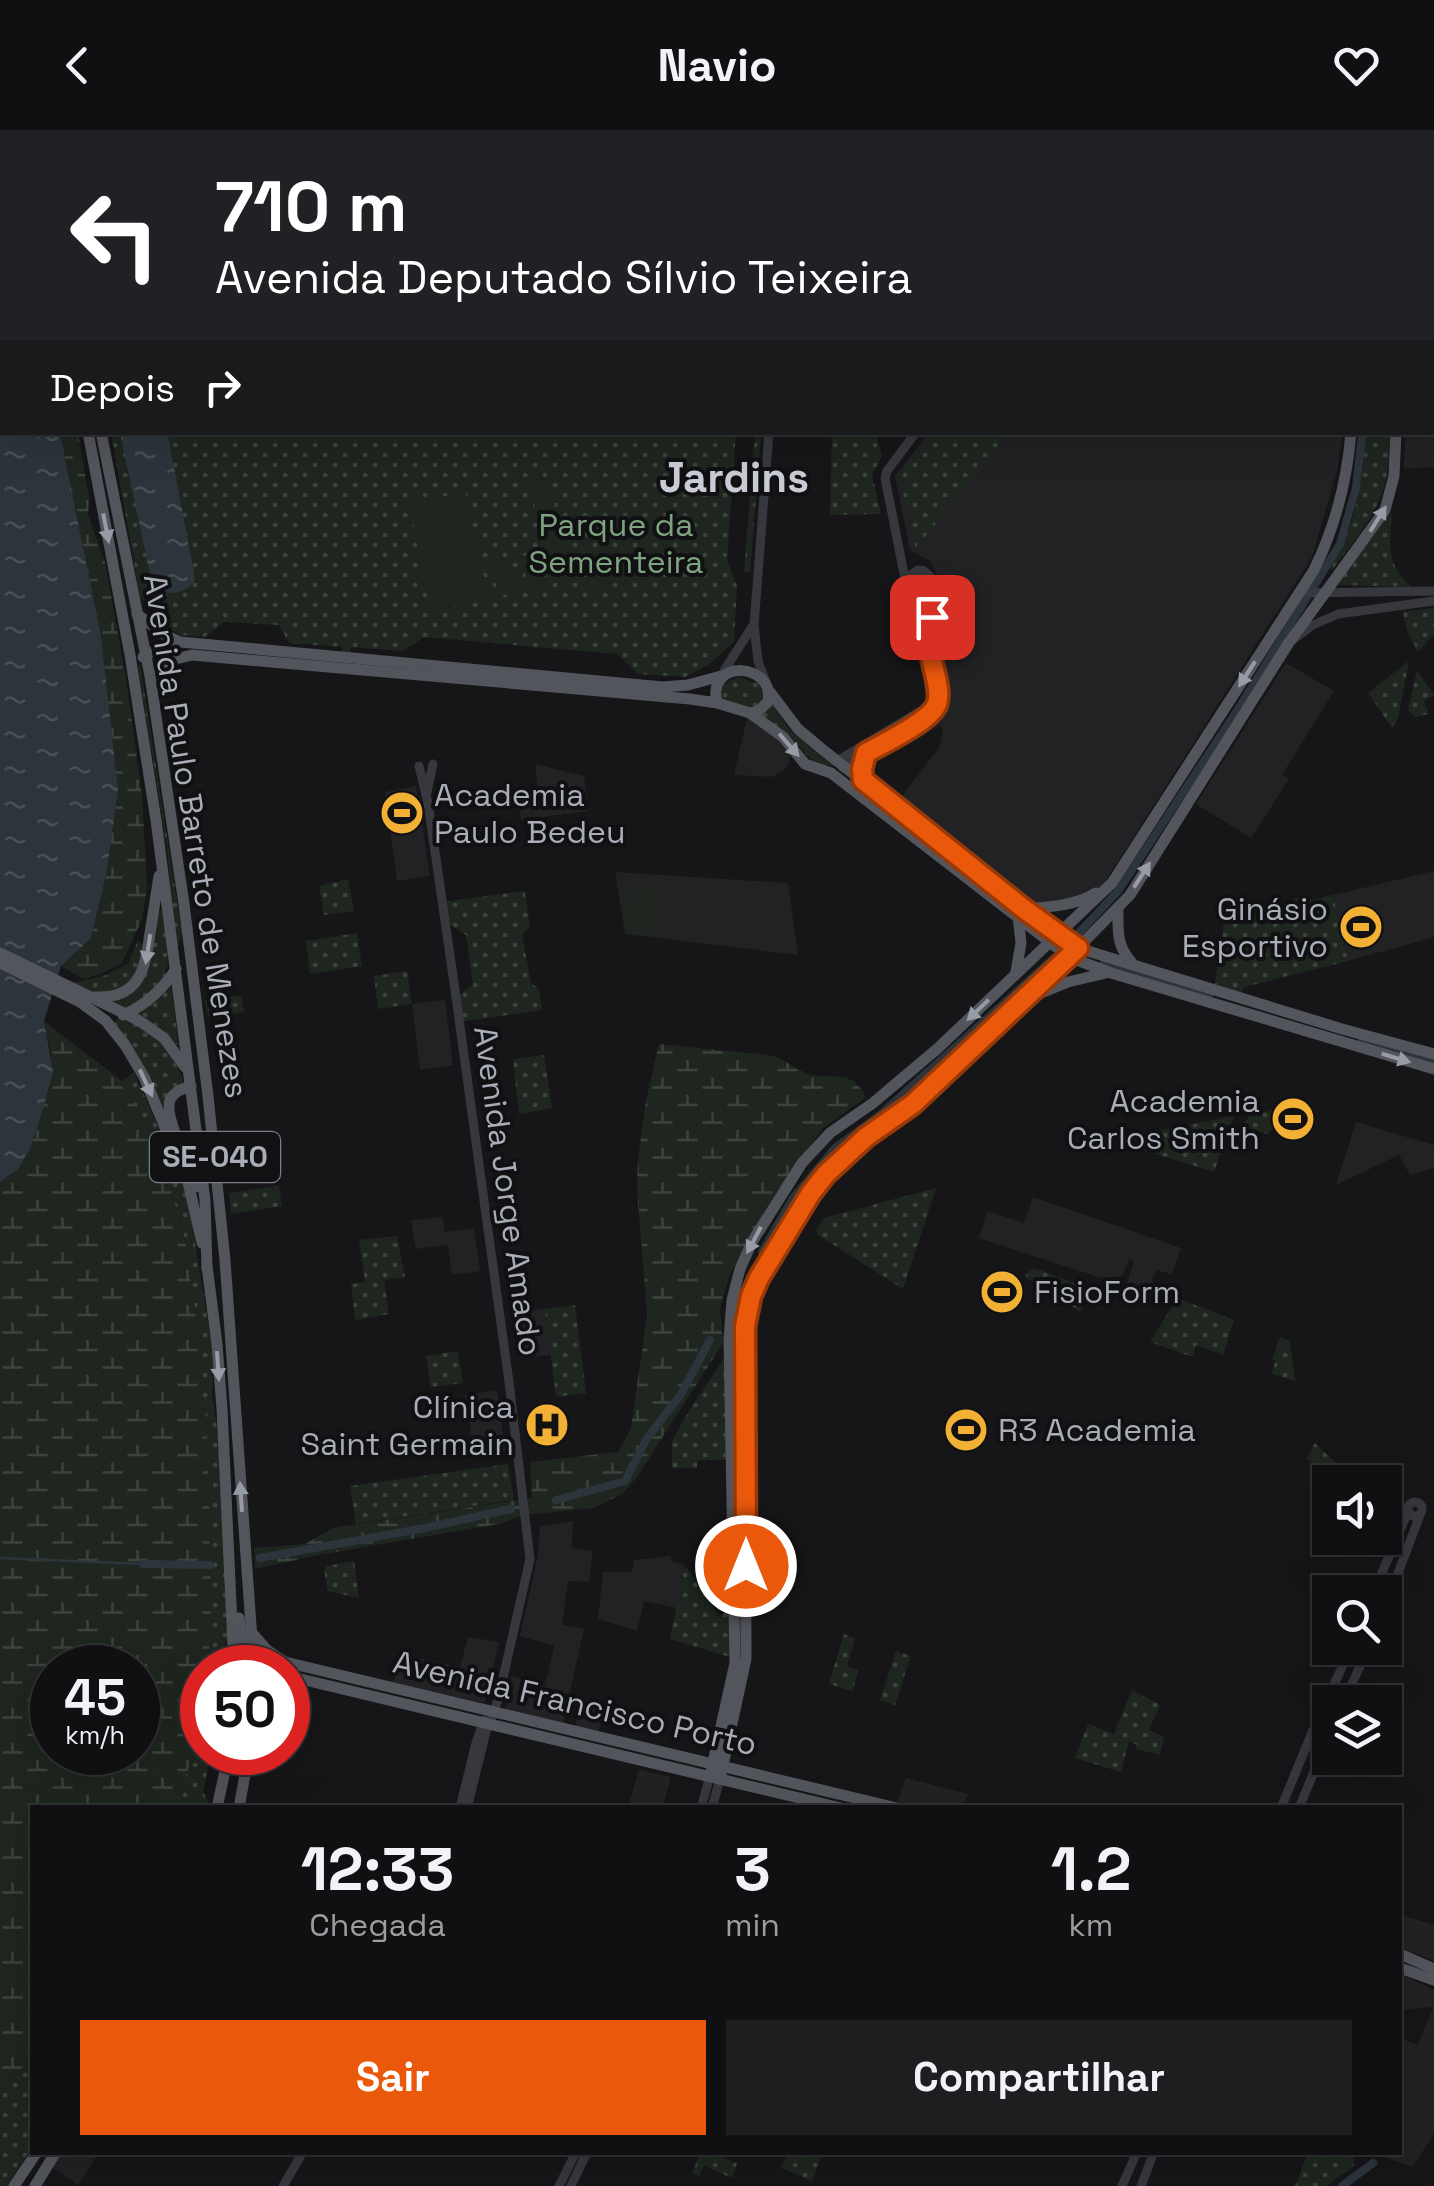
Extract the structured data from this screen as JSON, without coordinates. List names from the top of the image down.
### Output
{
  "streets": {
    "main road": ["Avenida Paulo Barreto de Menezes", "SE-040", "Avenida Francisco Porto"],
    "street": ["Avenida Jorge Amado"]
  },
  "crossings": [
    ["Avenida Paulo Barreto de Menezes", "Avenida Francisco Porto"],
    ["Avenida Jorge Amado", "Avenida Francisco Porto"]
  ],
  "districts": ["Jardins"],
  "parks": ["Parque da Sementeira"],
  "places": {
    "sports": [
      "Academia Paulo Bedeu",
      "Ginásio Esportivo",
      "Academia Carlos Smith",
      "FisioForm",
      "R3 Academia"
    ],
    "hospital": ["Clínica Saint Germain"]
  },
  "page": {
    "header": "Navio",
    "turn": ["710 m", "Avenida Deputado Sílvio Teixeira"],
    "then": "Depois",
    "speed": "45 km/h",
    "limit": "50",
    "eta": [
      "12:33",
      "Chegada",
      "3",
      "min",
      "1.2",
      "km"
    ],
    "buttons": ["Sair", "Compartilhar"]
  }
}
